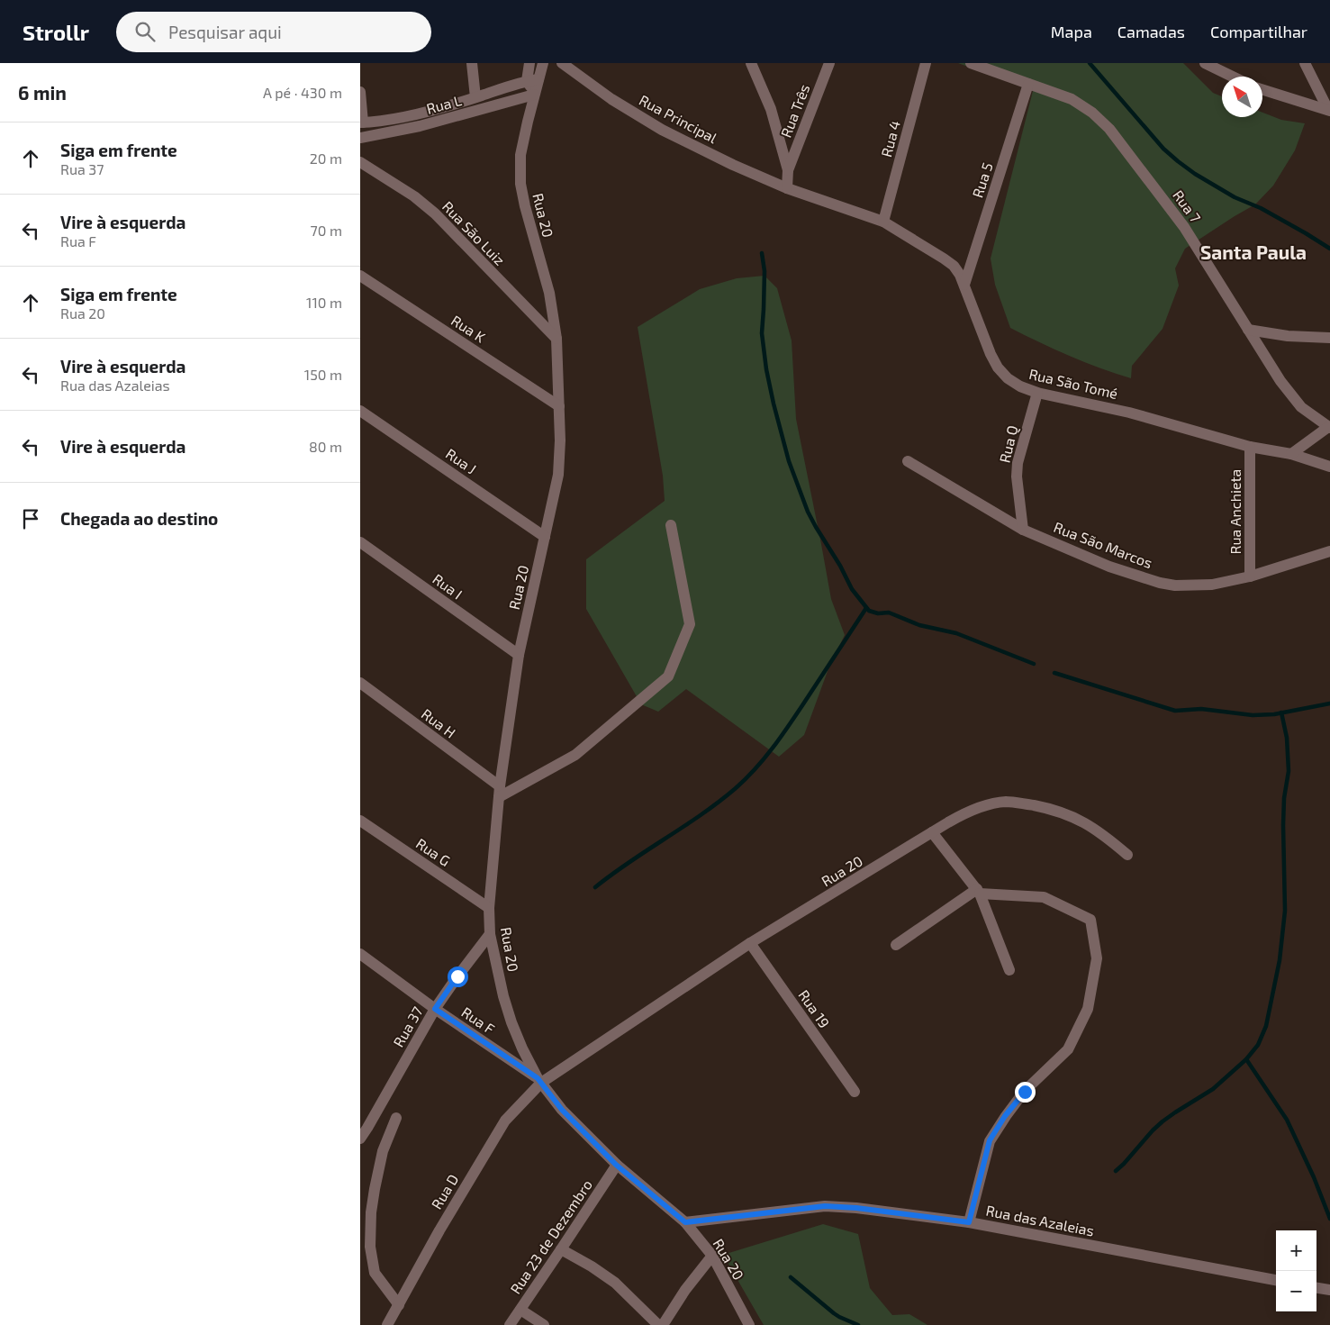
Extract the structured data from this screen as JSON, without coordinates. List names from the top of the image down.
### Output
{
  "streets": {
    "street": [
      "Rua L",
      "Rua Três",
      "Rua Principal",
      "Rua 4",
      "Rua 5",
      "Rua 7",
      "Rua 20",
      "Rua São Luiz",
      "Rua K",
      "Rua São Tomé",
      "Rua Q",
      "Rua J",
      "Rua Anchieta",
      "Rua São Marcos",
      "Rua I",
      "Rua H",
      "Rua G",
      "Rua 19",
      "Rua F",
      "Rua 37",
      "Rua D",
      "Rua das Azaleias",
      "Rua 23 de Dezembro"
    ]
  },
  "crossings": [
    ["Rua L", "Rua 20"],
    ["Rua Principal", "Rua São Tomé"],
    ["Rua 4", "Rua São Tomé"],
    ["Rua 5", "Rua 7"],
    ["Rua 5", "Rua São Tomé"],
    ["Rua 20", "Rua São Luiz"],
    ["Rua 20", "Rua K"],
    ["Rua 20", "Rua J"],
    ["Rua 20", "Rua I"],
    ["Rua 20", "Rua H"],
    ["Rua 20", "Rua G"],
    ["Rua 20", "Rua 19"],
    ["Rua 20", "Rua F"],
    ["Rua 20", "Rua 37"],
    ["Rua 20", "Rua D"],
    ["Rua 20", "Rua das Azaleias"],
    ["Rua 20", "Rua 23 de Dezembro"],
    ["Rua São Tomé", "Rua Q"],
    ["Rua São Tomé", "Rua Anchieta"],
    ["Rua Q", "Rua São Marcos"],
    ["Rua Anchieta", "Rua São Marcos"],
    ["Rua F", "Rua 37"],
    ["Rua F", "Rua D"]
  ],
  "districts": ["Santa Paula"],
  "north": "top left",
  "page": {
    "header": "Strollr",
    "search": "Pesquisar aqui",
    "nav": ["Mapa", "Camadas", "Compartilhar"],
    "heading": ["6 min", "A pé · 430 m"],
    "list": [
      ["Siga em frente", "Rua 37", "20 m"],
      ["Vire à esquerda", "Rua F", "70 m"],
      ["Siga em frente", "Rua 20", "110 m"],
      ["Vire à esquerda", "Rua das Azaleias", "150 m"],
      ["Vire à esquerda", "80 m"],
      "Chegada ao destino"
    ],
    "map_buttons": ["+", "−"]
  }
}
